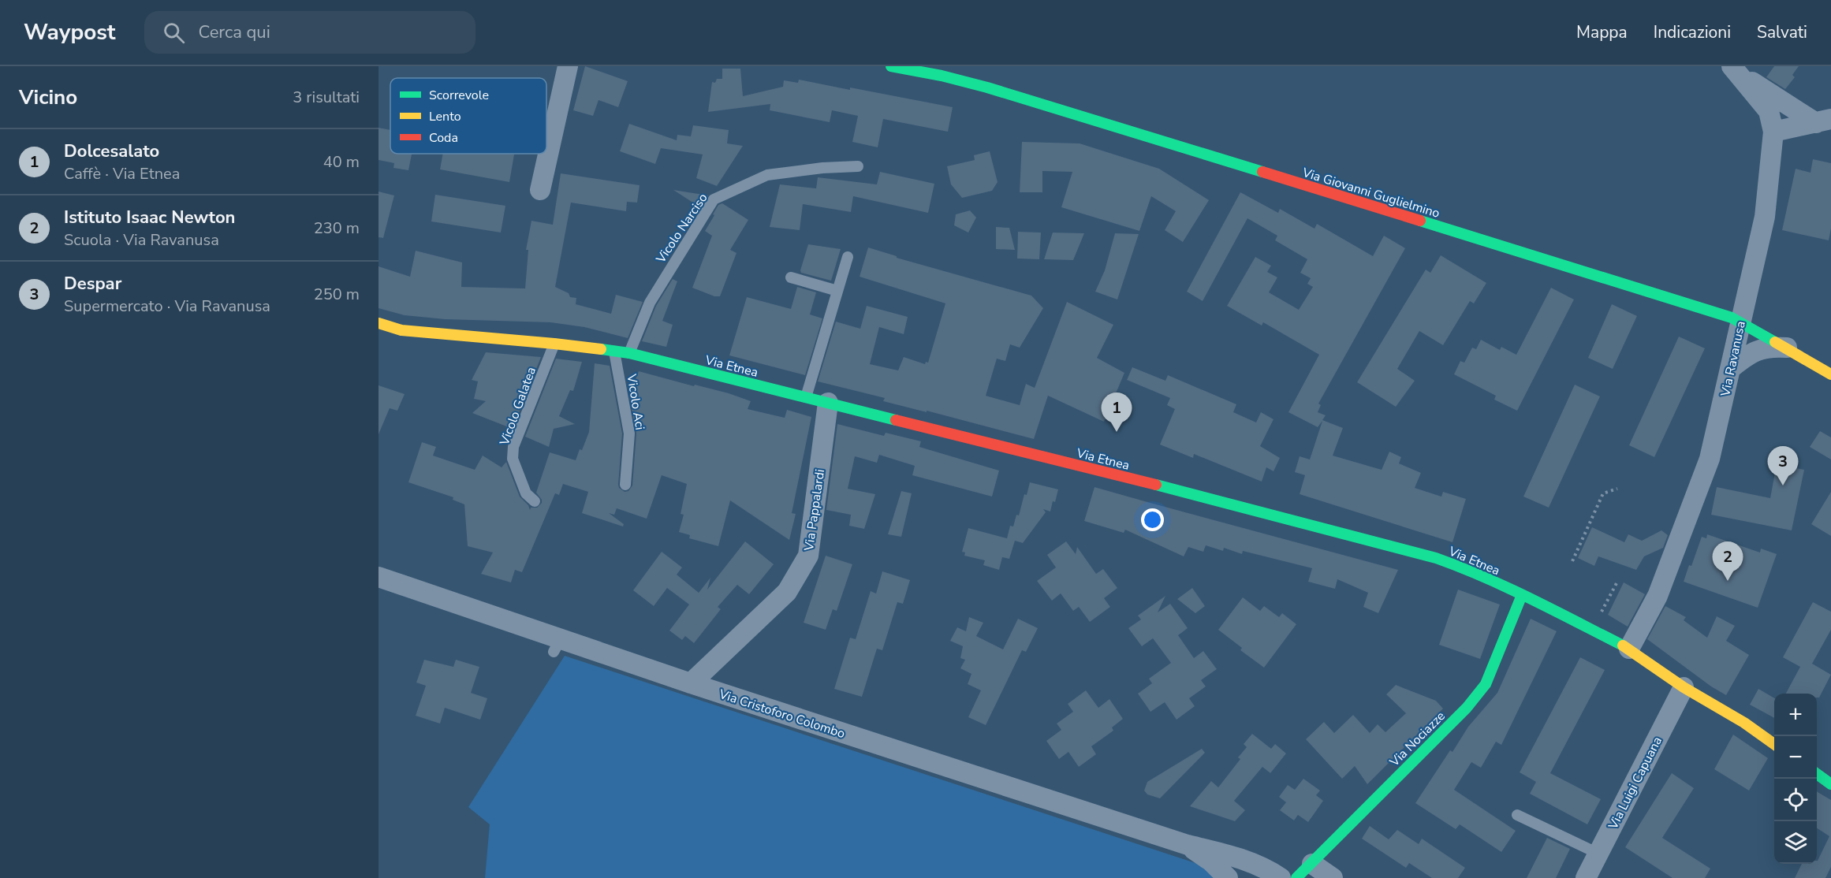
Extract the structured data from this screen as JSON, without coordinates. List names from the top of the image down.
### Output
{
  "streets": {
    "main road": ["Via Giovanni Guglielmino", "Via Etnea", "Via Nociazze"],
    "street": [
      "Via Ravanusa",
      "Via Pappalardi",
      "Via Cristoforo Colombo",
      "Via Luigi Capuana"
    ],
    "lane": ["Vicolo Narciso", "Vicolo Aci", "Vicolo Galatea"]
  },
  "crossings": [
    ["Via Giovanni Guglielmino", "Via Ravanusa"],
    ["Vicolo Narciso", "Via Etnea"],
    ["Via Ravanusa", "Via Etnea"],
    ["Via Etnea", "Vicolo Aci"],
    ["Via Etnea", "Vicolo Galatea"],
    ["Via Etnea", "Via Pappalardi"],
    ["Via Etnea", "Via Nociazze"],
    ["Via Etnea", "Via Luigi Capuana"],
    ["Via Pappalardi", "Via Cristoforo Colombo"]
  ],
  "legend": ["Scorrevole", "Lento", "Coda"],
  "page": {
    "header": "Waypost",
    "search": "Cerca qui",
    "nav": ["Mappa", "Indicazioni", "Salvati"],
    "heading": ["Vicino", "3 risultati"],
    "list": [
      {
        "mark": "1",
        "name": "Dolcesalato",
        "note": "Caffè · Via Etnea",
        "value": "40 m"
      },
      {
        "mark": "2",
        "name": "Istituto Isaac Newton",
        "note": "Scuola · Via Ravanusa",
        "value": "230 m"
      },
      {
        "mark": "3",
        "name": "Despar",
        "note": "Supermercato · Via Ravanusa",
        "value": "250 m"
      }
    ],
    "pins": ["1", "3", "2"],
    "map_buttons": ["+", "−"]
  }
}
